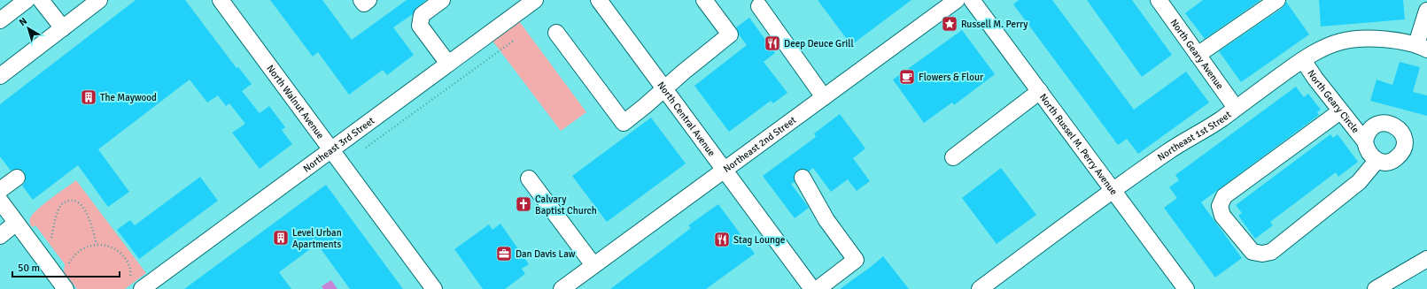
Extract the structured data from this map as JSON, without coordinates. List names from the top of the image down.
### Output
{
  "streets": {
    "street": [
      "North Geary Avenue",
      "North Geary Circle",
      "North Walnut Avenue",
      "North Central Avenue",
      "Northeast 1st Street",
      "Northeast 3rd Street",
      "Northeast 2nd Street",
      "North Russel M. Perry Avenue"
    ]
  },
  "crossings": [
    ["North Geary Avenue", "Northeast 1st Street"],
    ["North Geary Circle", "Northeast 1st Street"],
    ["North Walnut Avenue", "Northeast 3rd Street"],
    ["North Central Avenue", "Northeast 2nd Street"],
    ["Northeast 1st Street", "North Russel M. Perry Avenue"]
  ],
  "places": {
    "place": ["Russell M. Perry"],
    "restaurant": ["Deep Deuce Grill", "Stag Lounge"],
    "cafe": ["Flowers & Flour"],
    "building": ["The Maywood", "Level Urban Apartments"],
    "church": ["Calvary Baptist Church"],
    "office": ["Dan Davis Law"]
  },
  "scale_bar": "50 m",
  "north": "top left"
}
